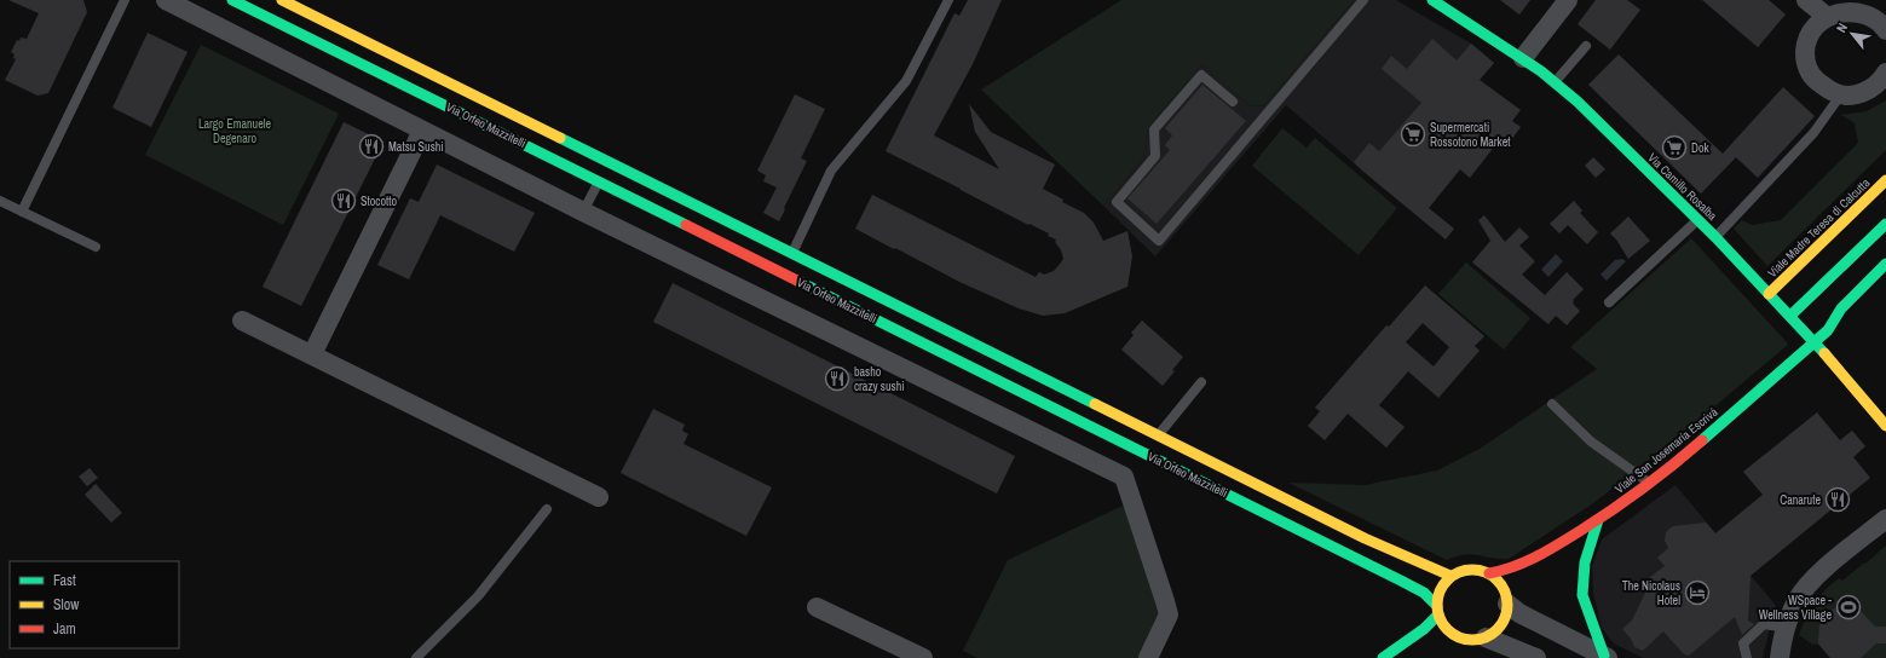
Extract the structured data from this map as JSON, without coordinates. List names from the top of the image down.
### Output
{
  "streets": {
    "main road": [
      "Via Orfeo Mazzitelli",
      "Via Camillo Rosalba",
      "Viale Madre Teresa di Calcutta",
      "Viale San Josemaría Escrivá"
    ]
  },
  "crossings": [
    ["Via Camillo Rosalba", "Viale Madre Teresa di Calcutta"],
    ["Via Camillo Rosalba", "Viale San Josemaría Escrivá"]
  ],
  "parks": ["Largo Emanuele Degenaro"],
  "places": {
    "supermarket": ["Supermercati Rossotono Market", "Dok"],
    "restaurant": [
      "Matsu Sushi",
      "Stocotto",
      "basho crazy sushi",
      "Canarute"
    ],
    "hotel": ["The Nicolaus Hotel"],
    "sports": ["WSpace - Wellness Village"]
  },
  "legend": ["Fast", "Slow", "Jam"],
  "north": "top left"
}
